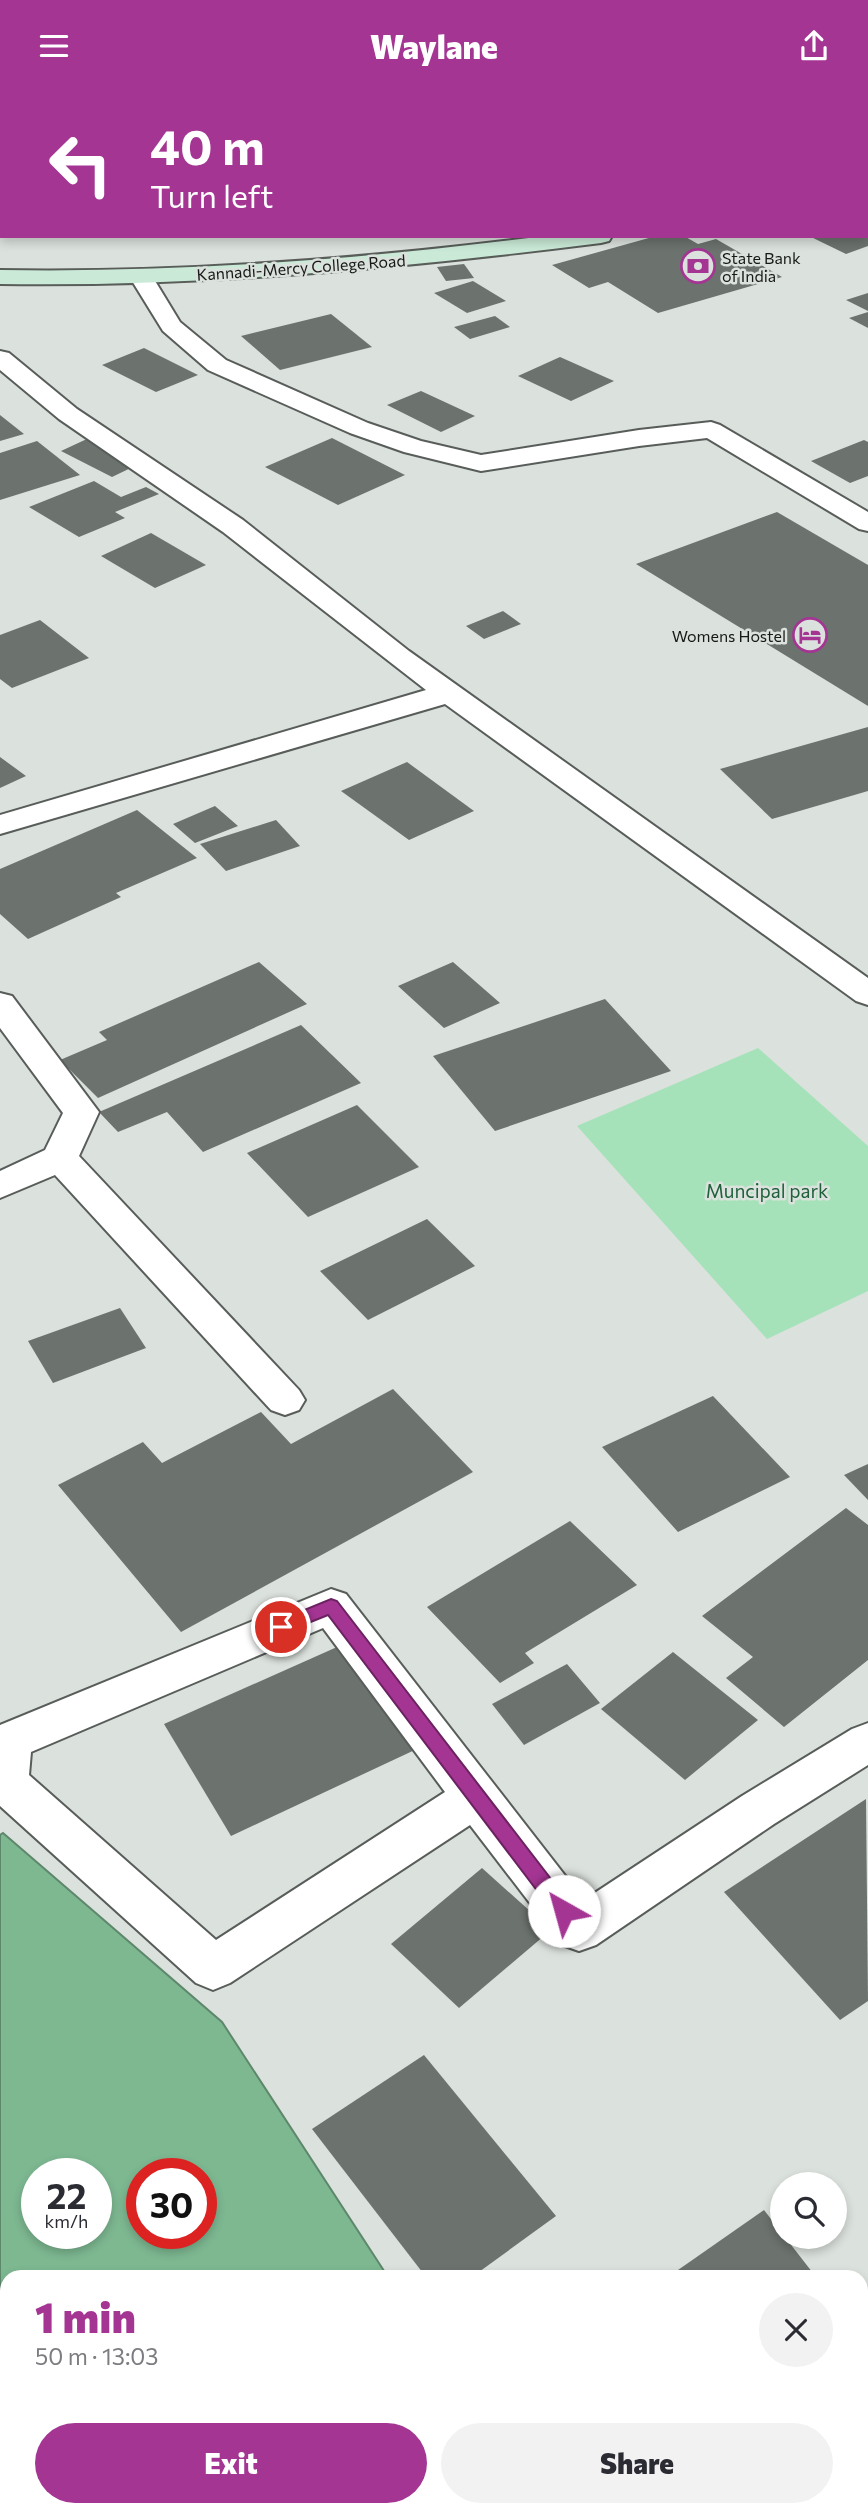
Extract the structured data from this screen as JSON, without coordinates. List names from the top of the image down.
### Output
{
  "streets": {
    "main road": ["Kannadi-Mercy College Road"]
  },
  "parks": ["Muncipal park"],
  "places": {
    "bank": ["State Bank of India"],
    "hotel": ["Womens Hostel"]
  },
  "page": {
    "header": "Waylane",
    "turn": ["40 m", "Turn left"],
    "speed": "22 km/h",
    "limit": "30",
    "heading": ["1 min", "50 m · 13:03"],
    "buttons": ["Exit", "Share"]
  }
}
